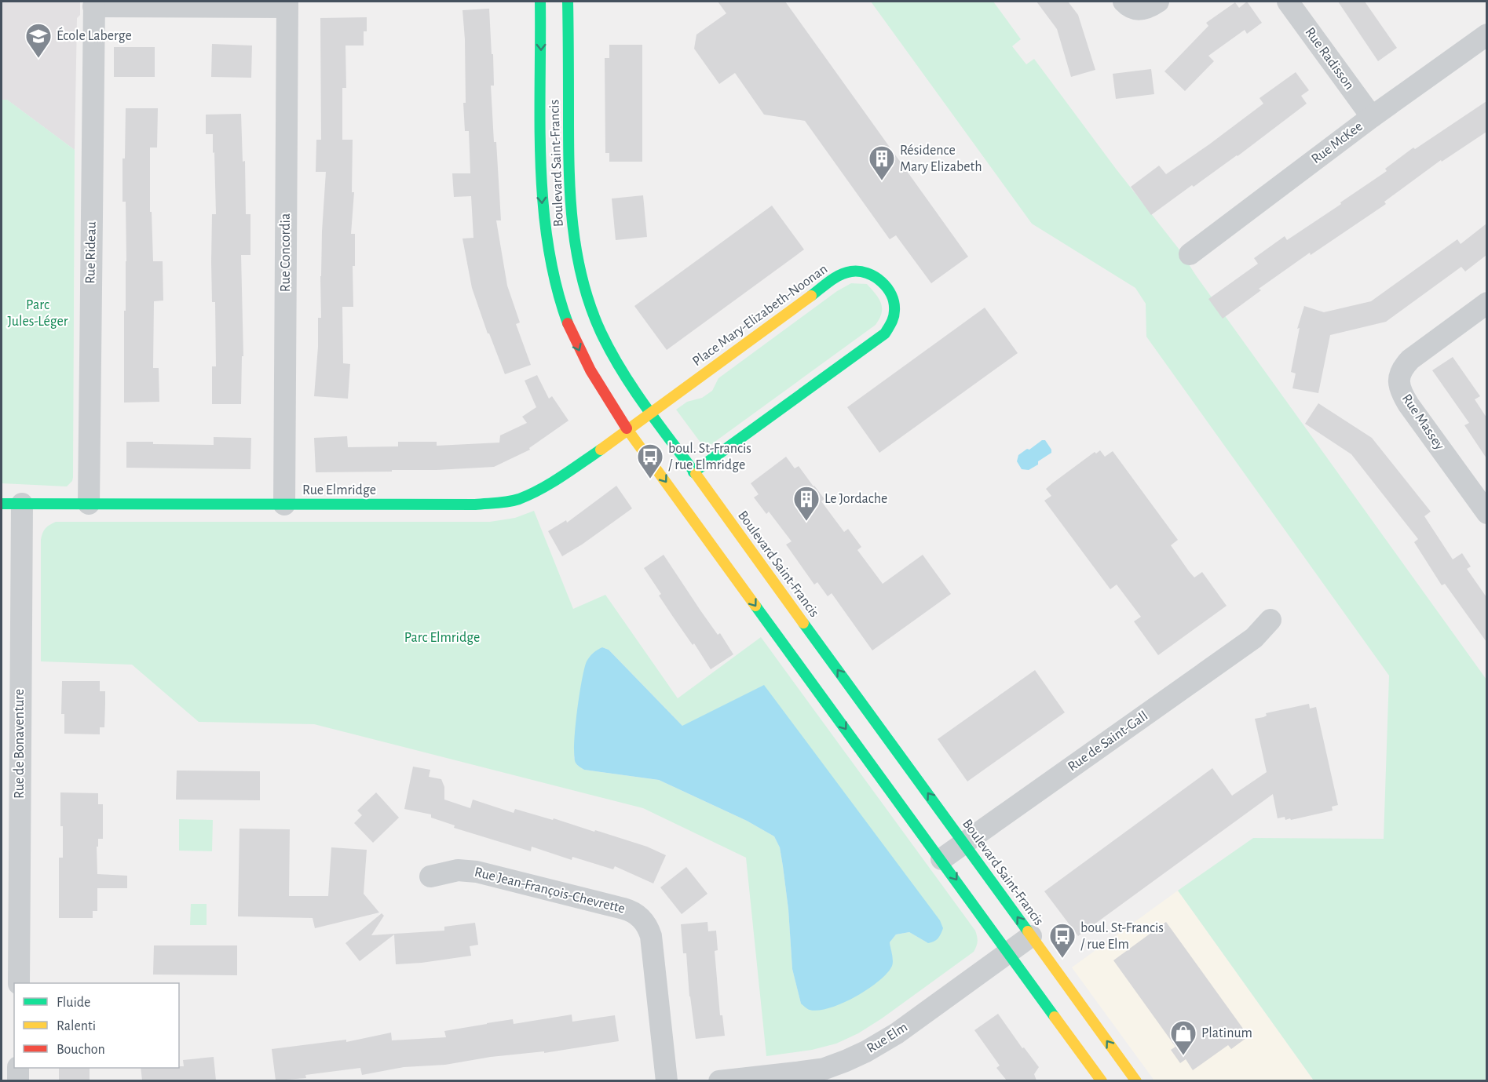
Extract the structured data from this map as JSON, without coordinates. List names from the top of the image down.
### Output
{
  "streets": {
    "street": [
      "Rue Radisson",
      "Rue McKee",
      "Boulevard Saint-Francis",
      "Rue Rideau",
      "Rue Concordia",
      "Place Mary-Elizabeth-Noonan",
      "Rue Massey",
      "Rue Elmridge",
      "Rue de Saint-Gall",
      "Rue de Bonaventure",
      "Rue Jean-François-Chevrette",
      "Rue Elm"
    ]
  },
  "crossings": [
    ["Rue Radisson", "Rue McKee"],
    ["Boulevard Saint-Francis", "Place Mary-Elizabeth-Noonan"],
    ["Boulevard Saint-Francis", "Rue Elmridge"],
    ["Boulevard Saint-Francis", "Rue de Saint-Gall"],
    ["Boulevard Saint-Francis", "Rue Elm"],
    ["Rue Rideau", "Rue Elmridge"],
    ["Rue Concordia", "Rue Elmridge"],
    ["Place Mary-Elizabeth-Noonan", "Rue Elmridge"],
    ["Rue Elmridge", "Rue de Bonaventure"]
  ],
  "parks": ["Parc Jules-Léger", "Parc Elmridge"],
  "places": {
    "school or university": ["École Laberge"],
    "building": ["Résidence Mary Elizabeth", "Le Jordache"],
    "bus stop": ["boul. St-Francis / rue Elmridge", "boul. St-Francis / rue Elm"],
    "shop": ["Platinum"]
  },
  "legend": ["Fluide", "Ralenti", "Bouchon"]
}
